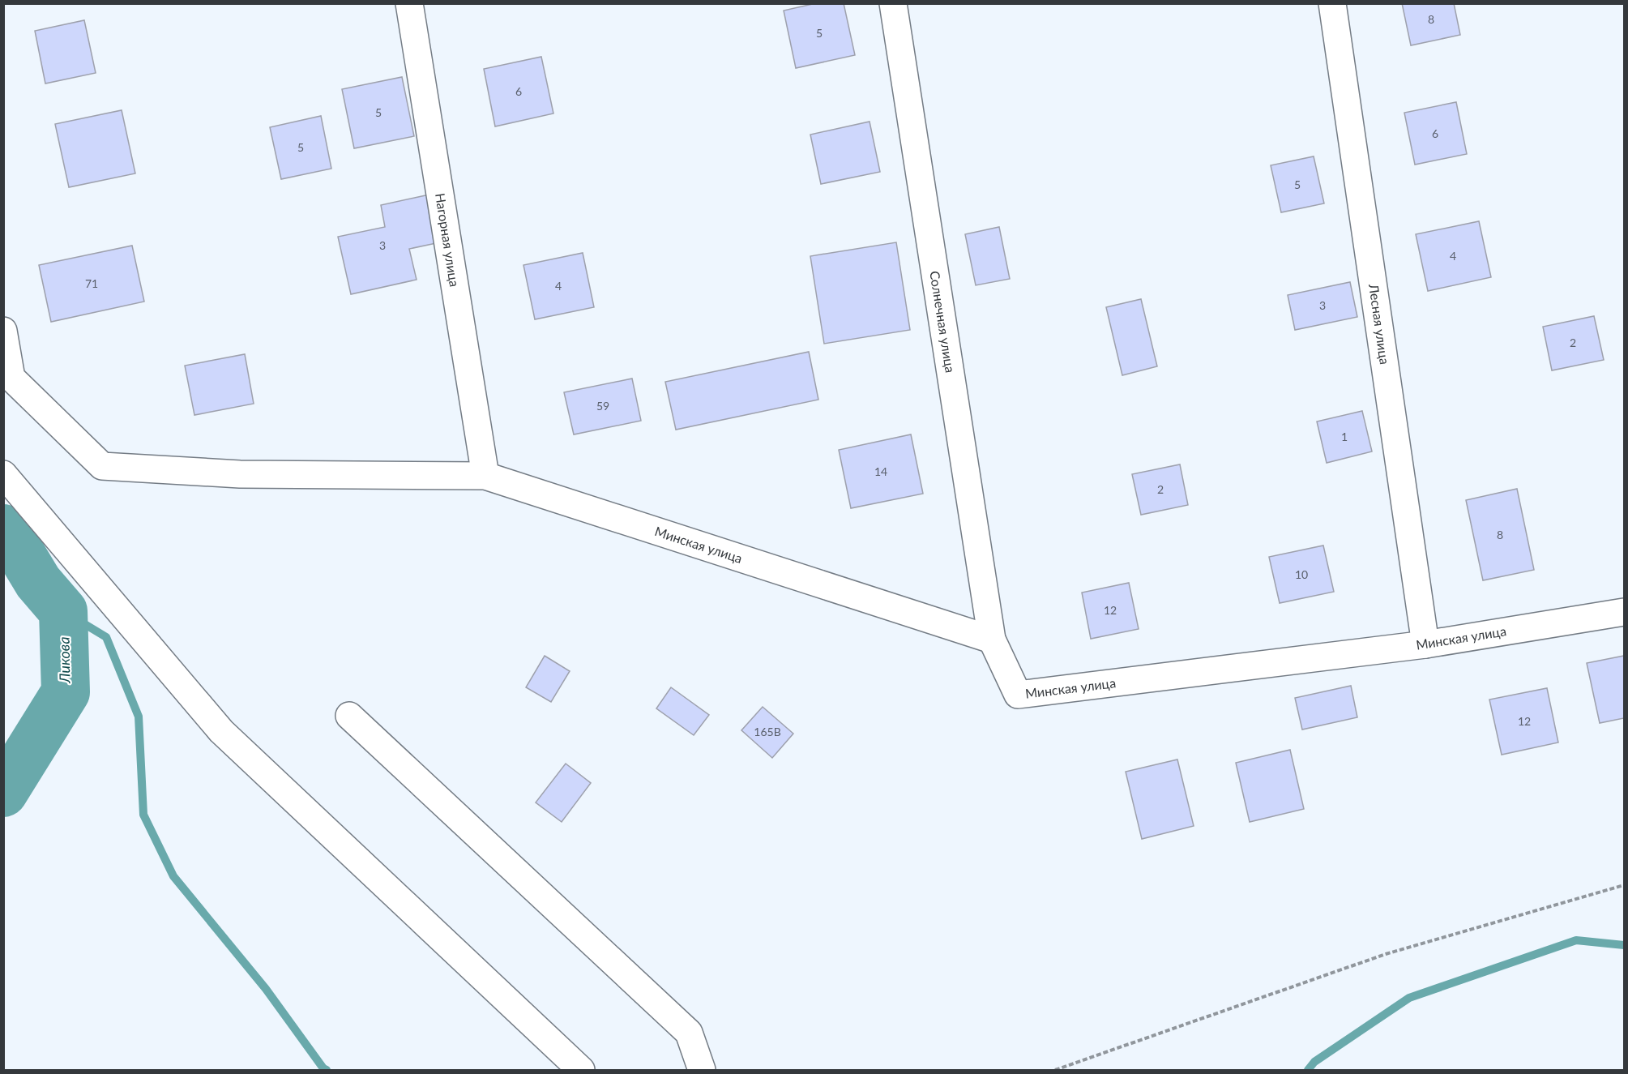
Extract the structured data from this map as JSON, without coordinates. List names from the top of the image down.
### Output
{
  "streets": {
    "street": [
      "Нагорная улица",
      "Солнечная улица",
      "Лесная улица",
      "Минская улица"
    ]
  },
  "crossings": [
    ["Нагорная улица", "Минская улица"],
    ["Солнечная улица", "Минская улица"],
    ["Лесная улица", "Минская улица"]
  ],
  "water": ["Ликова"],
  "house_numbers": [
    "8",
    "5",
    "6",
    "5",
    "6",
    "5",
    "5",
    "3",
    "4",
    "71",
    "4",
    "3",
    "2",
    "59",
    "1",
    "14",
    "2",
    "8",
    "10",
    "12",
    "12",
    "165В"
  ]
}
